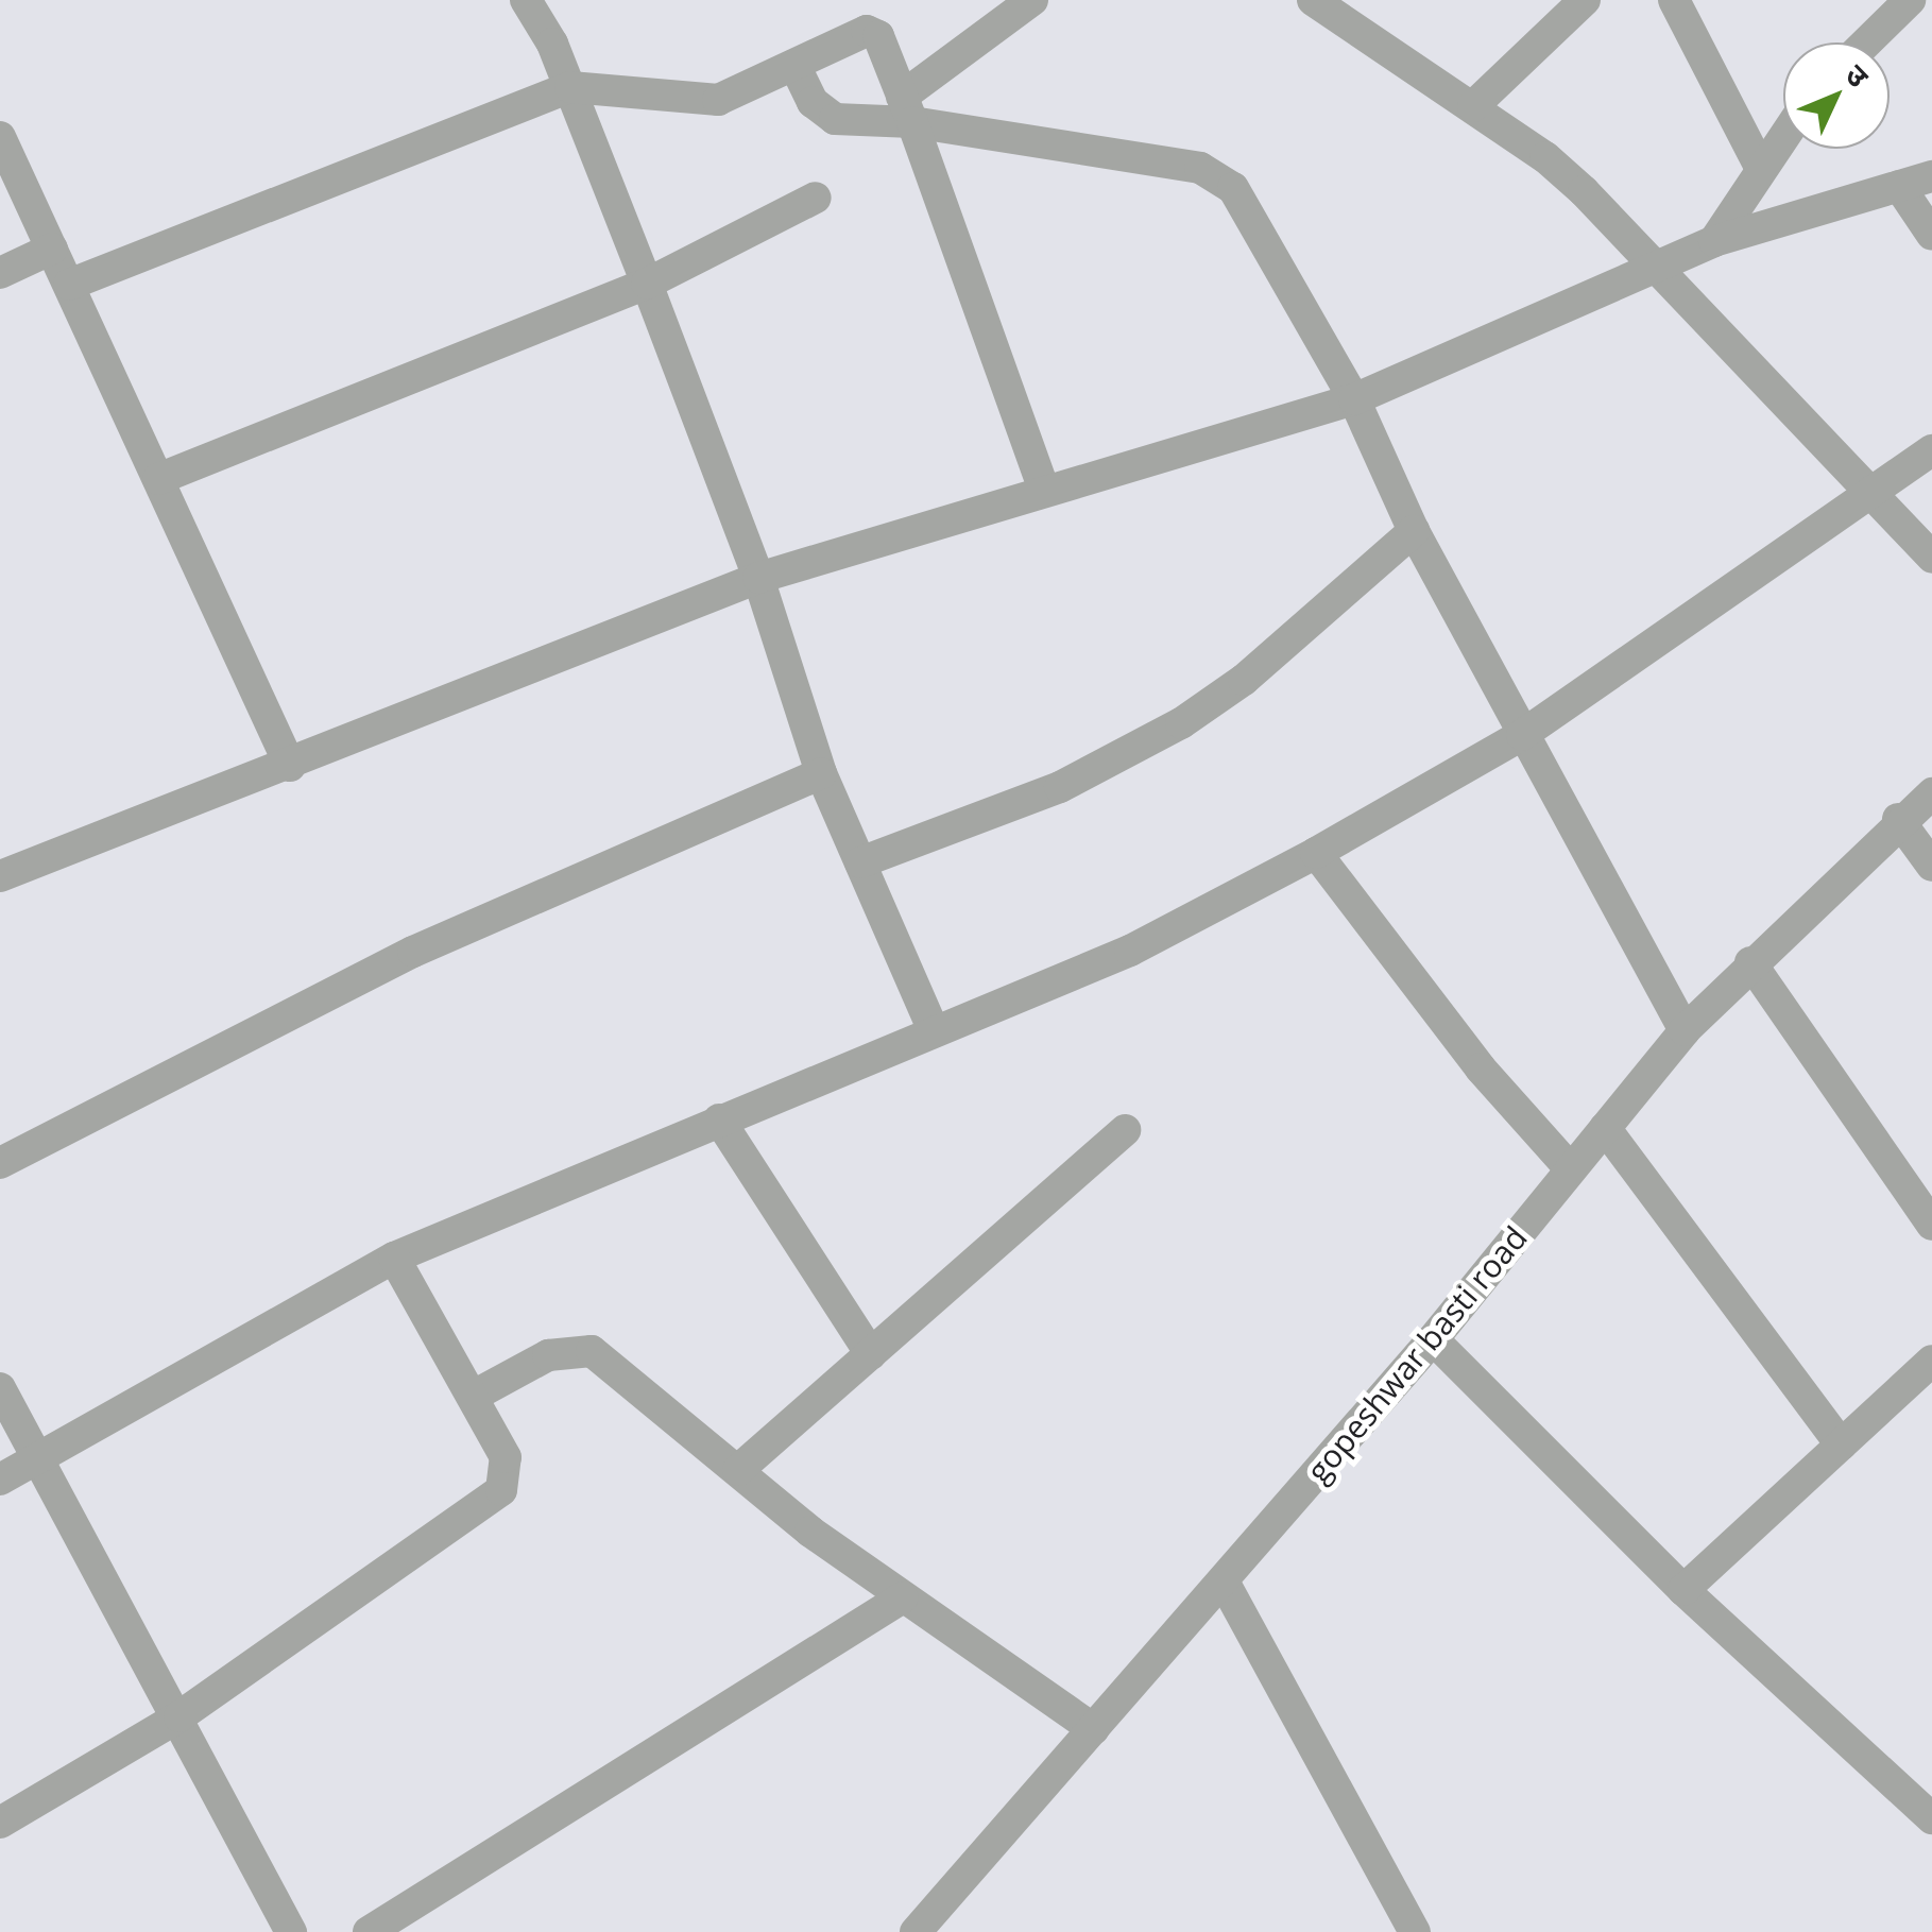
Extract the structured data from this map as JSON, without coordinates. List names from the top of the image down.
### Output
{
  "streets": {
    "street": ["gopeshwar basti road"]
  },
  "north": "top right"
}
